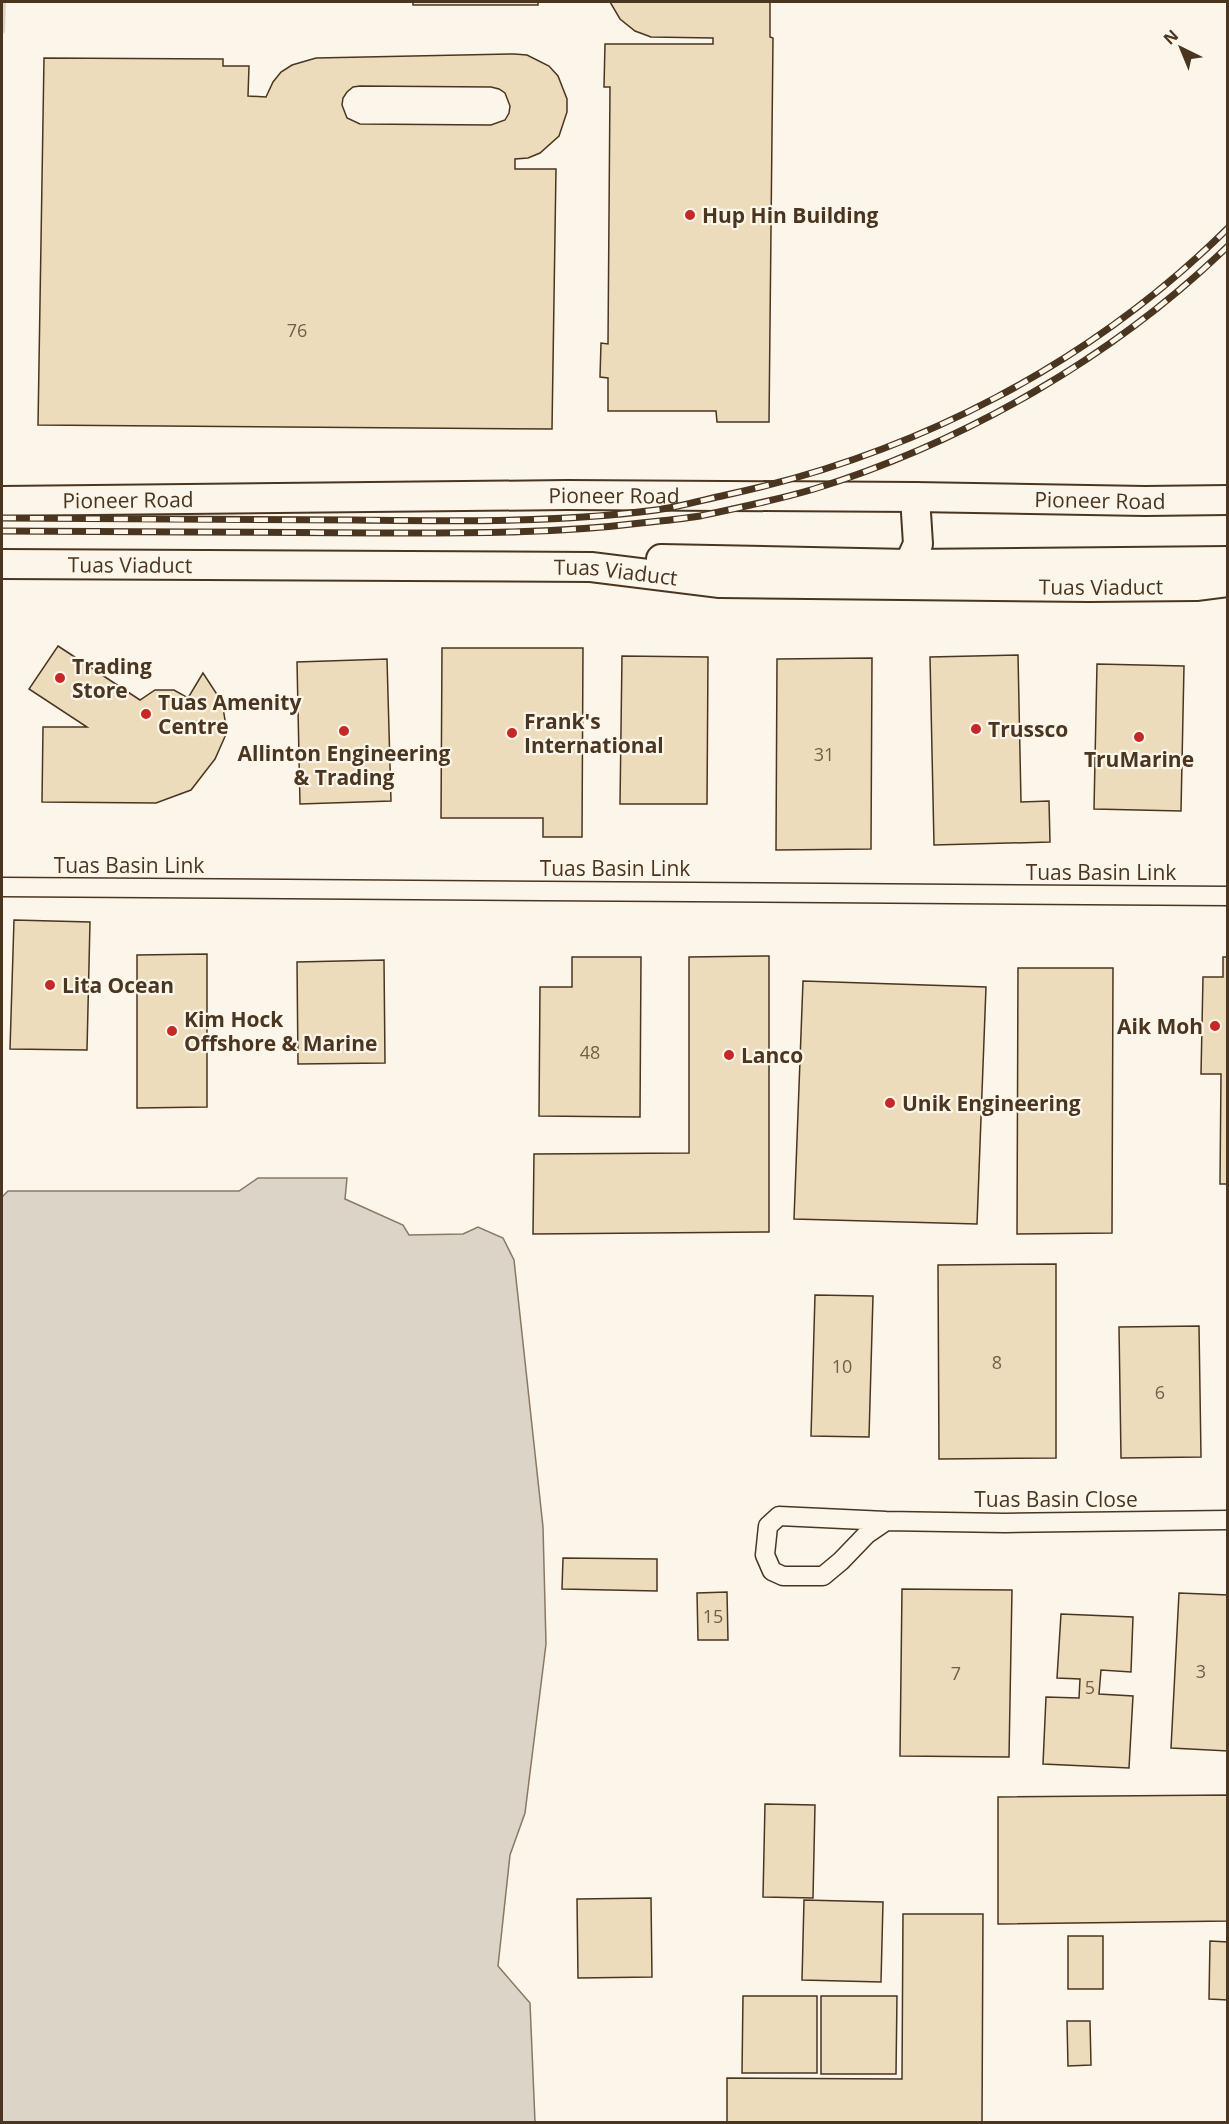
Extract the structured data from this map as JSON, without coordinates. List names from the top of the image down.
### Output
{
  "streets": {
    "main road": ["Pioneer Road", "Tuas Viaduct"],
    "street": ["Tuas Basin Link", "Tuas Basin Close"]
  },
  "places": [
    "Hup Hin Building",
    "Trading Store",
    "Tuas Amenity Centre",
    "Trussco",
    "Allinton Engineering & Trading",
    "Frank's International",
    "TruMarine",
    "Lita Ocean",
    "Aik Moh",
    "Kim Hock Offshore & Marine",
    "Lanco",
    "Unik Engineering"
  ],
  "house_numbers": [
    "76",
    "31",
    "48",
    "8",
    "10",
    "6",
    "15",
    "3",
    "7",
    "5"
  ],
  "north": "top left"
}
